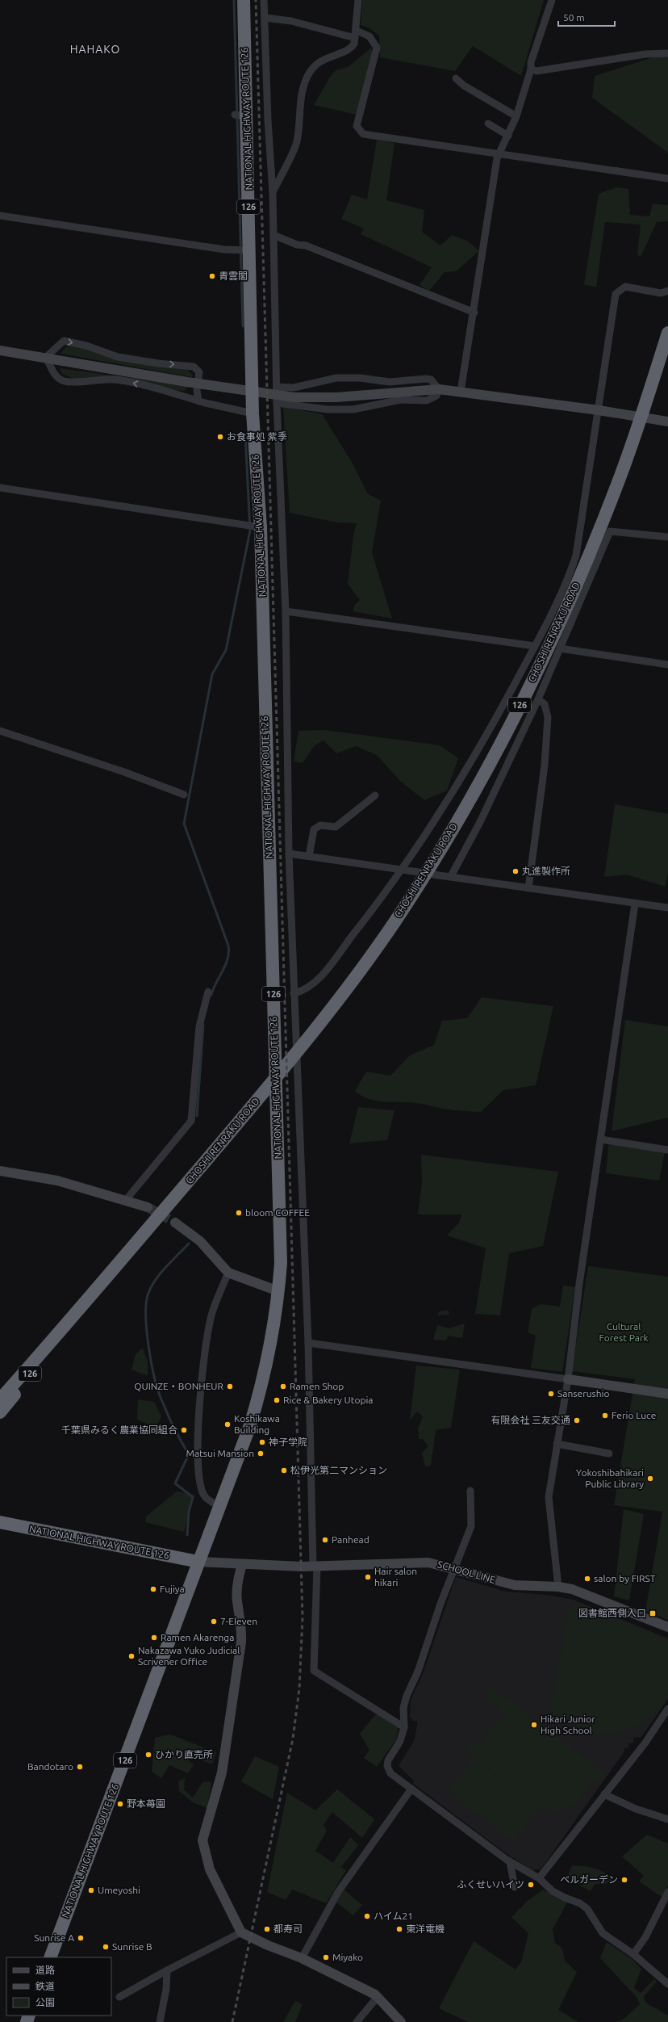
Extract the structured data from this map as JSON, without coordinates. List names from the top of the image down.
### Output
{
  "streets": {
    "highway": ["NATIONAL HIGHWAY ROUTE 126", "126", "CHOSHI RENRAKU ROAD"],
    "street": ["SCHOOL LINE"]
  },
  "crossings": [
    ["NATIONAL HIGHWAY ROUTE 126", "SCHOOL LINE"],
    ["126", "CHOSHI RENRAKU ROAD"]
  ],
  "districts": ["HAHAKO"],
  "parks": ["Cultural Forest Park"],
  "places": {
    "other": [
      "青雲閣",
      "お食事処 紫季",
      "丸進製作所",
      "bloom COFFEE",
      "QUINZE・BONHEUR",
      "Ramen Shop",
      "Sanserushio",
      "Rice & Bakery Utopia",
      "Ferio Luce",
      "有限会社 三友交通",
      "Koshikawa Building",
      "千葉県みるく農業協同組合",
      "神子学院",
      "Matsui Mansion",
      "松伊光第二マンション",
      "Yokoshibahikari Public Library",
      "Panhead",
      "Hair salon hikari",
      "salon by FIRST",
      "Fujiya",
      "7-Eleven",
      "Ramen Akarenga",
      "Nakazawa Yuko Judicial Scrivener Office",
      "Hikari Junior High School",
      "ひかり直売所",
      "Bandotaro",
      "野本苺園",
      "ベルガーデン",
      "ふくせいハイツ",
      "Umeyoshi",
      "ハイム21",
      "都寿司",
      "東洋電機",
      "Sunrise A",
      "Sunrise B",
      "Miyako"
    ],
    "transit": ["図書館西側入口"]
  },
  "legend": ["道路", "鉄道", "公園"],
  "scale_bar": "50 m"
}
